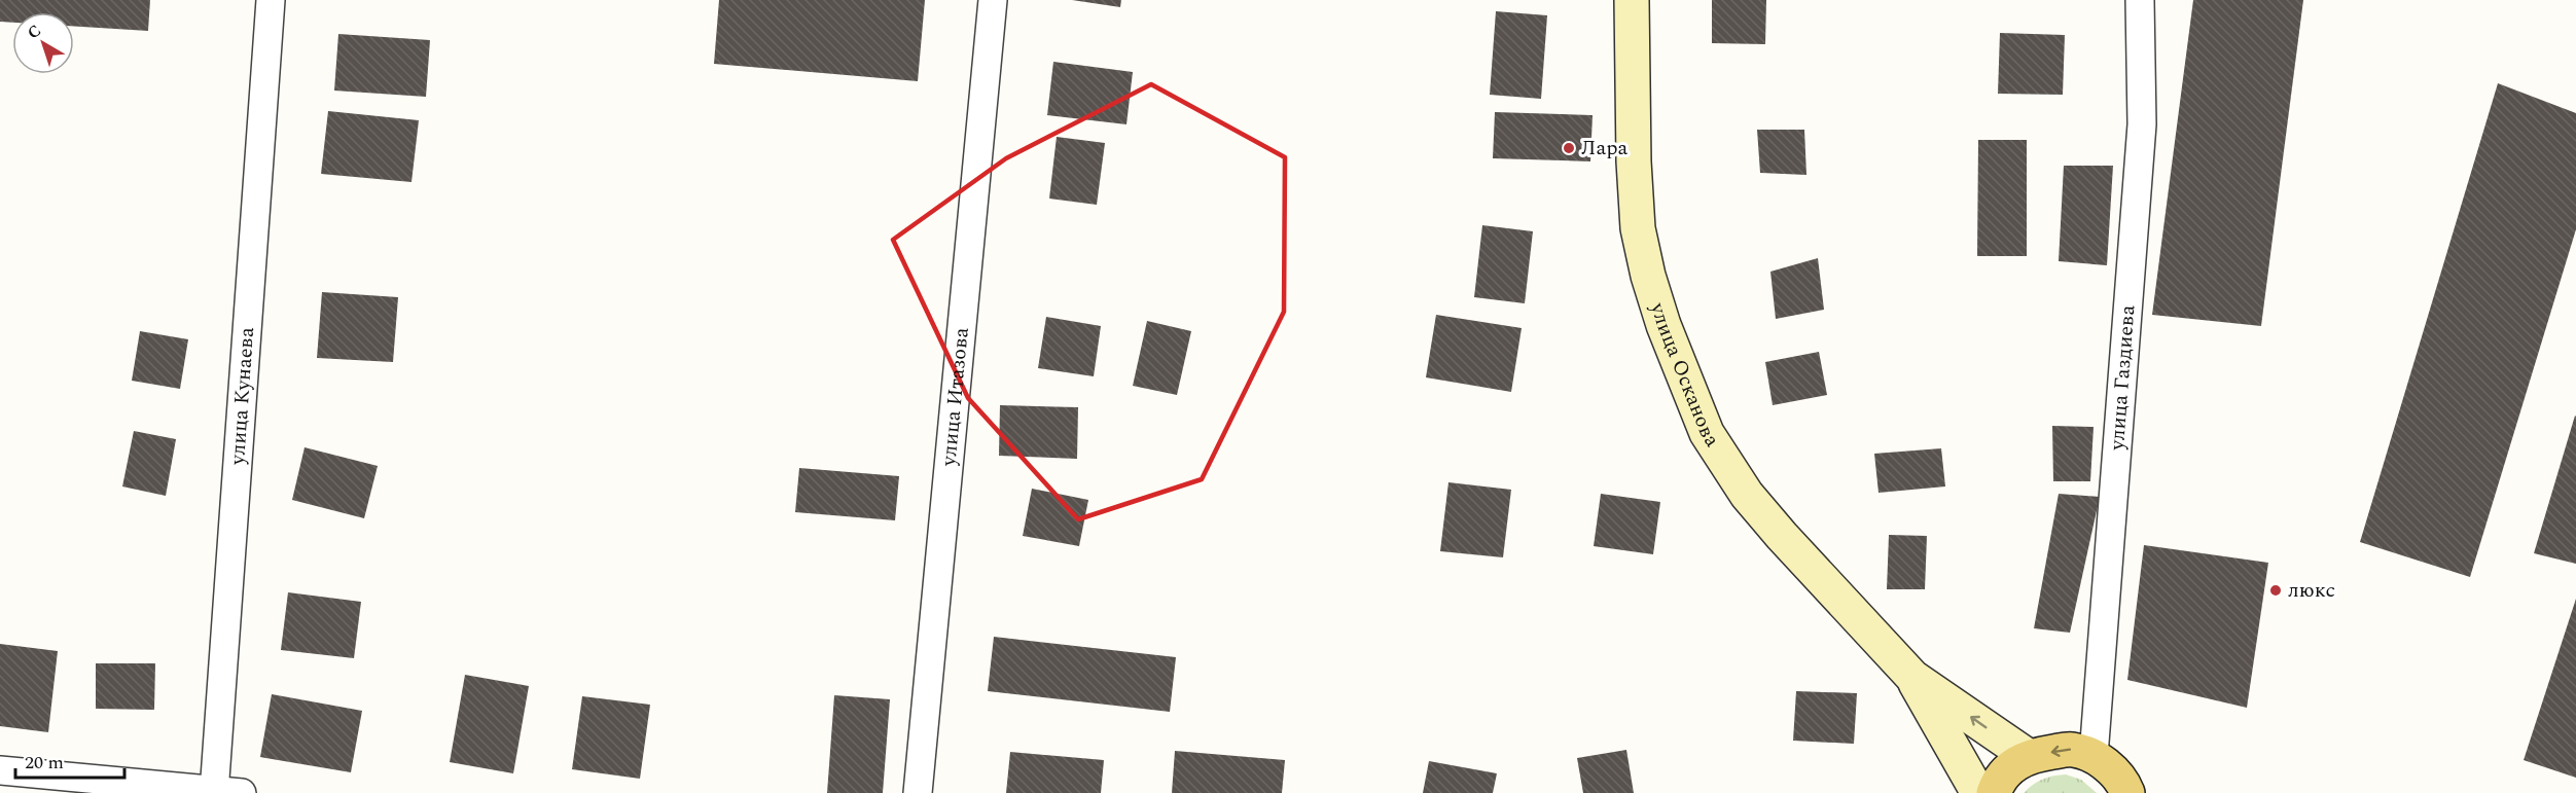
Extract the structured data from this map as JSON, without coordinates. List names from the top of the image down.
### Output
{
  "streets": {
    "main road": ["улица Осканова"],
    "street": ["улица Газдиева", "улица Кунаева", "улица Итазова"]
  },
  "places": ["Лара", "люкс"],
  "scale_bar": "20 m",
  "north": "top left"
}
